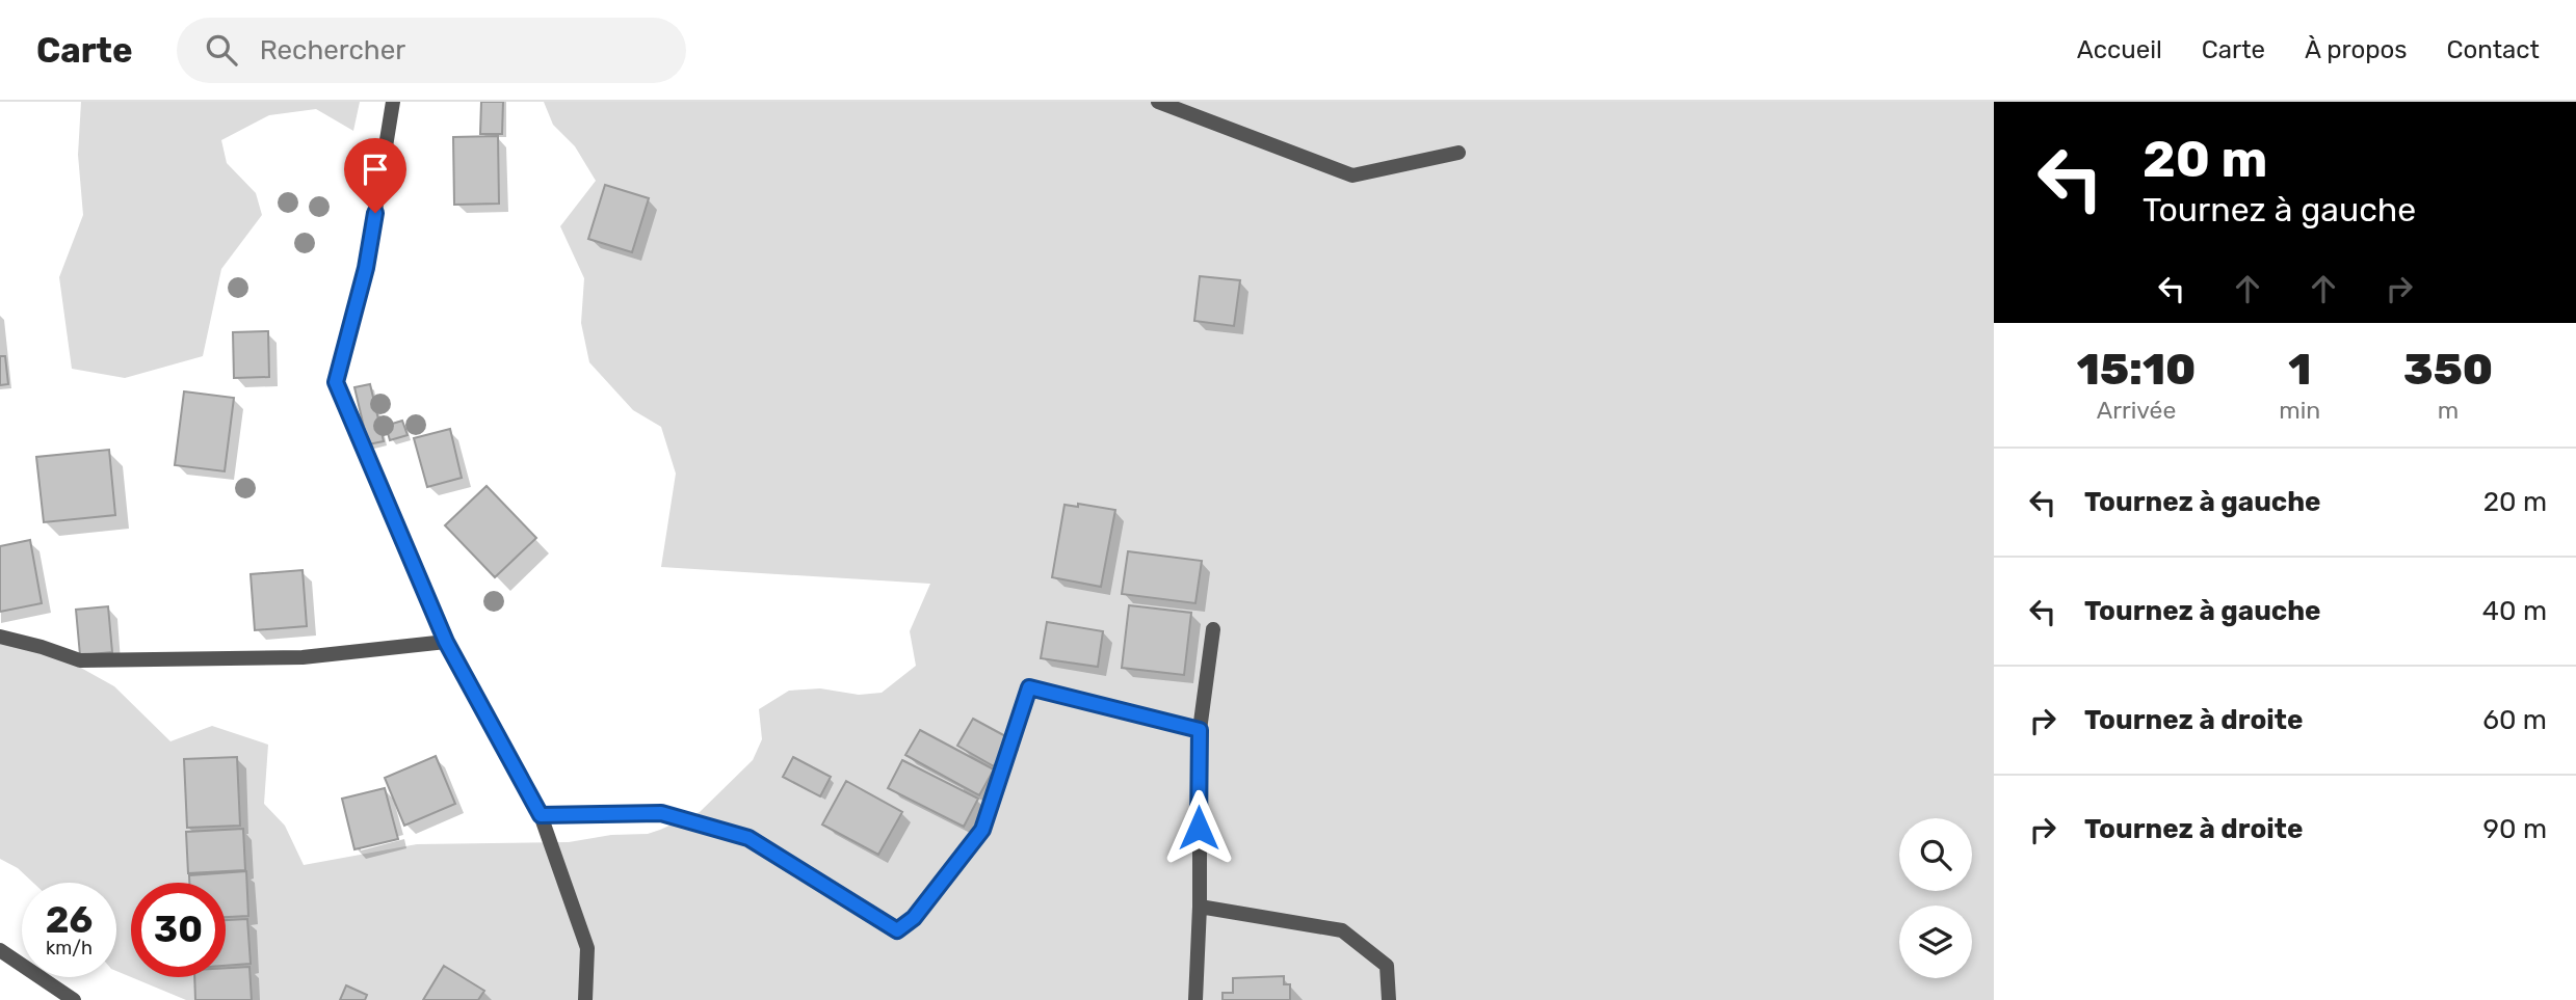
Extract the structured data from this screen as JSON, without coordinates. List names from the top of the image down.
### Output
{
  "page": {
    "header": "Carte",
    "search": "Rechercher",
    "nav": [
      "Accueil",
      "Carte",
      "À propos",
      "Contact"
    ],
    "turn": ["20 m", "Tournez à gauche"],
    "eta": [
      "15:10",
      "Arrivée",
      "1",
      "min",
      "350",
      "m"
    ],
    "list": [
      {
        "name": "Tournez à gauche",
        "value": "20 m"
      },
      {
        "name": "Tournez à gauche",
        "value": "40 m"
      },
      {
        "name": "Tournez à droite",
        "value": "60 m"
      },
      {
        "name": "Tournez à droite",
        "value": "90 m"
      }
    ],
    "speed": "26 km/h",
    "limit": "30"
  }
}
